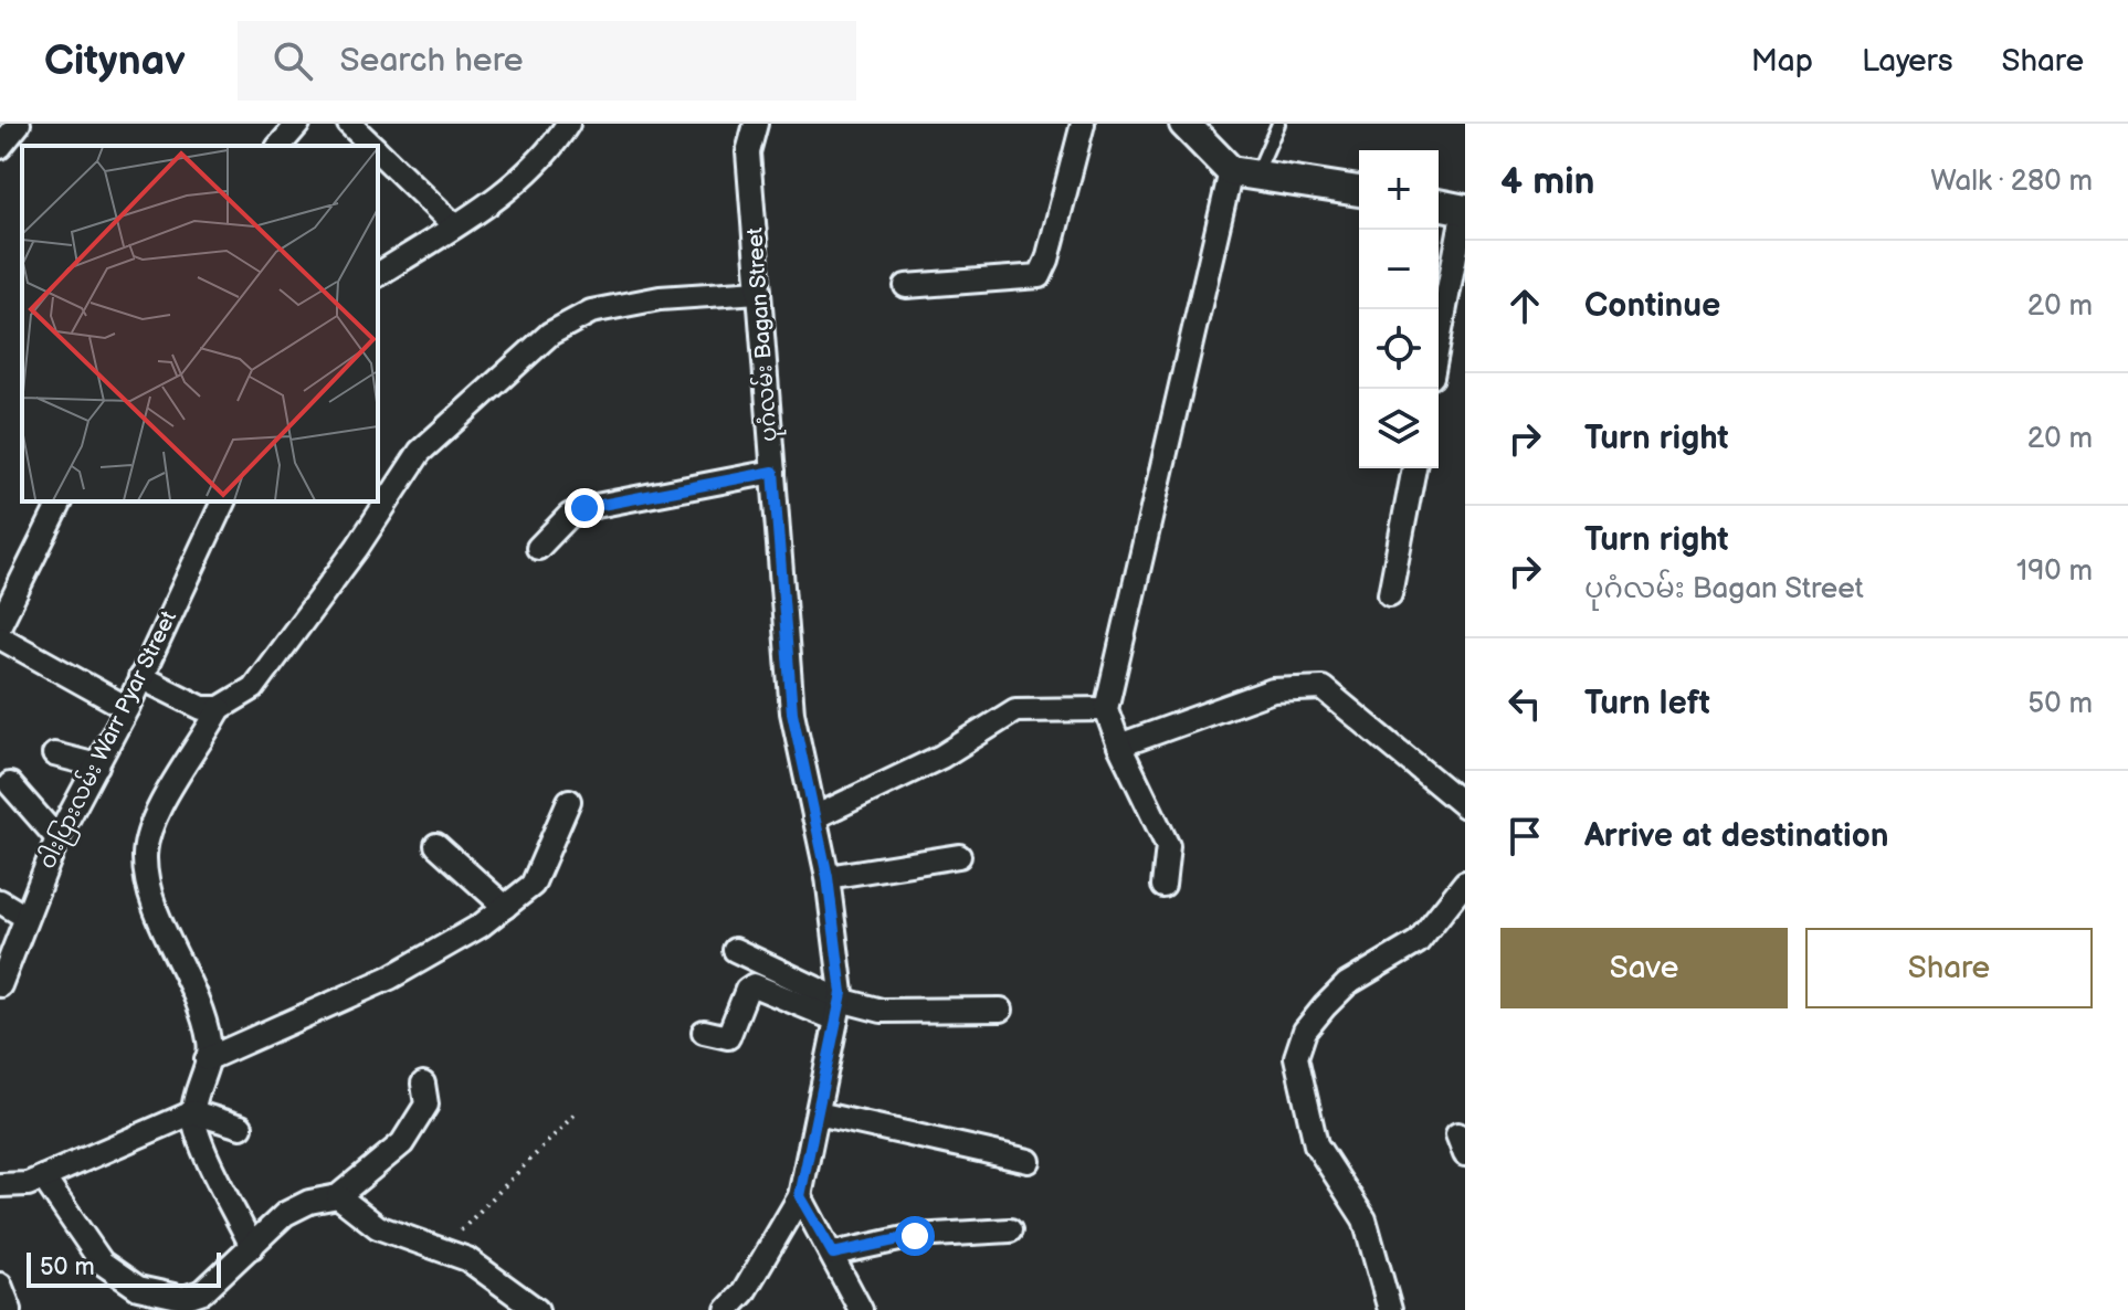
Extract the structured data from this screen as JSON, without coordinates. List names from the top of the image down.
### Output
{
  "streets": {
    "street": ["ပုဂံလမ်း Bagan Street", "ဝါးပြားလမ်း Warr Pyar Street"]
  },
  "scale_bar": "50 m",
  "page": {
    "header": "Citynav",
    "search": "Search here",
    "nav": ["Map", "Layers", "Share"],
    "heading": ["4 min", "Walk · 280 m"],
    "map_buttons": ["+", "−"],
    "list": [
      ["Continue", "20 m"],
      ["Turn right", "20 m"],
      ["Turn right", "ပုဂံလမ်း Bagan Street", "190 m"],
      ["Turn left", "50 m"],
      "Arrive at destination"
    ],
    "buttons": ["Save", "Share"],
    "scale": "50 m"
  }
}
